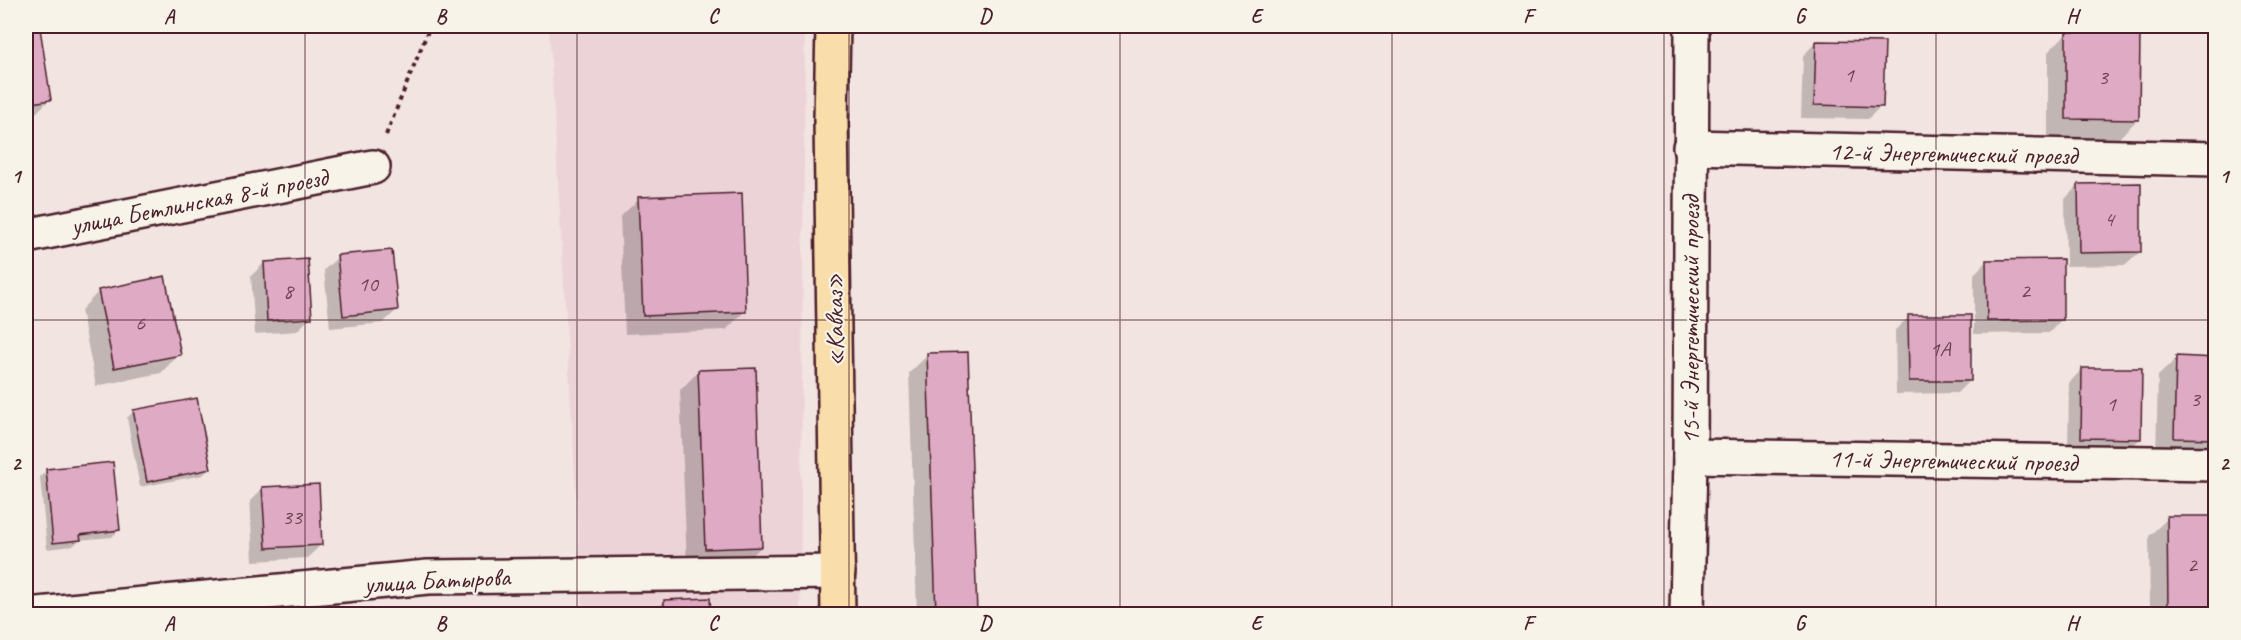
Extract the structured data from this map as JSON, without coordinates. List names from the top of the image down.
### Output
{
  "streets": {
    "highway": ["«Кавказ»"],
    "street": [
      "12-й Энергетический проезд",
      "улица Бетлинская 8-й проезд",
      "15-й Энергетический проезд",
      "11-й Энергетический проезд",
      "улица Батырова"
    ]
  },
  "crossings": [
    ["12-й Энергетический проезд", "15-й Энергетический проезд"],
    ["«Кавказ»", "улица Батырова"],
    ["15-й Энергетический проезд", "11-й Энергетический проезд"]
  ],
  "house_numbers": [
    "1",
    "3",
    "4",
    "10",
    "8",
    "2",
    "6",
    "1А",
    "3",
    "1",
    "33",
    "2"
  ],
  "grid": {
    "columns": [
      "A",
      "B",
      "C",
      "D",
      "E",
      "F",
      "G",
      "H"
    ],
    "rows": ["1", "2"]
  }
}
